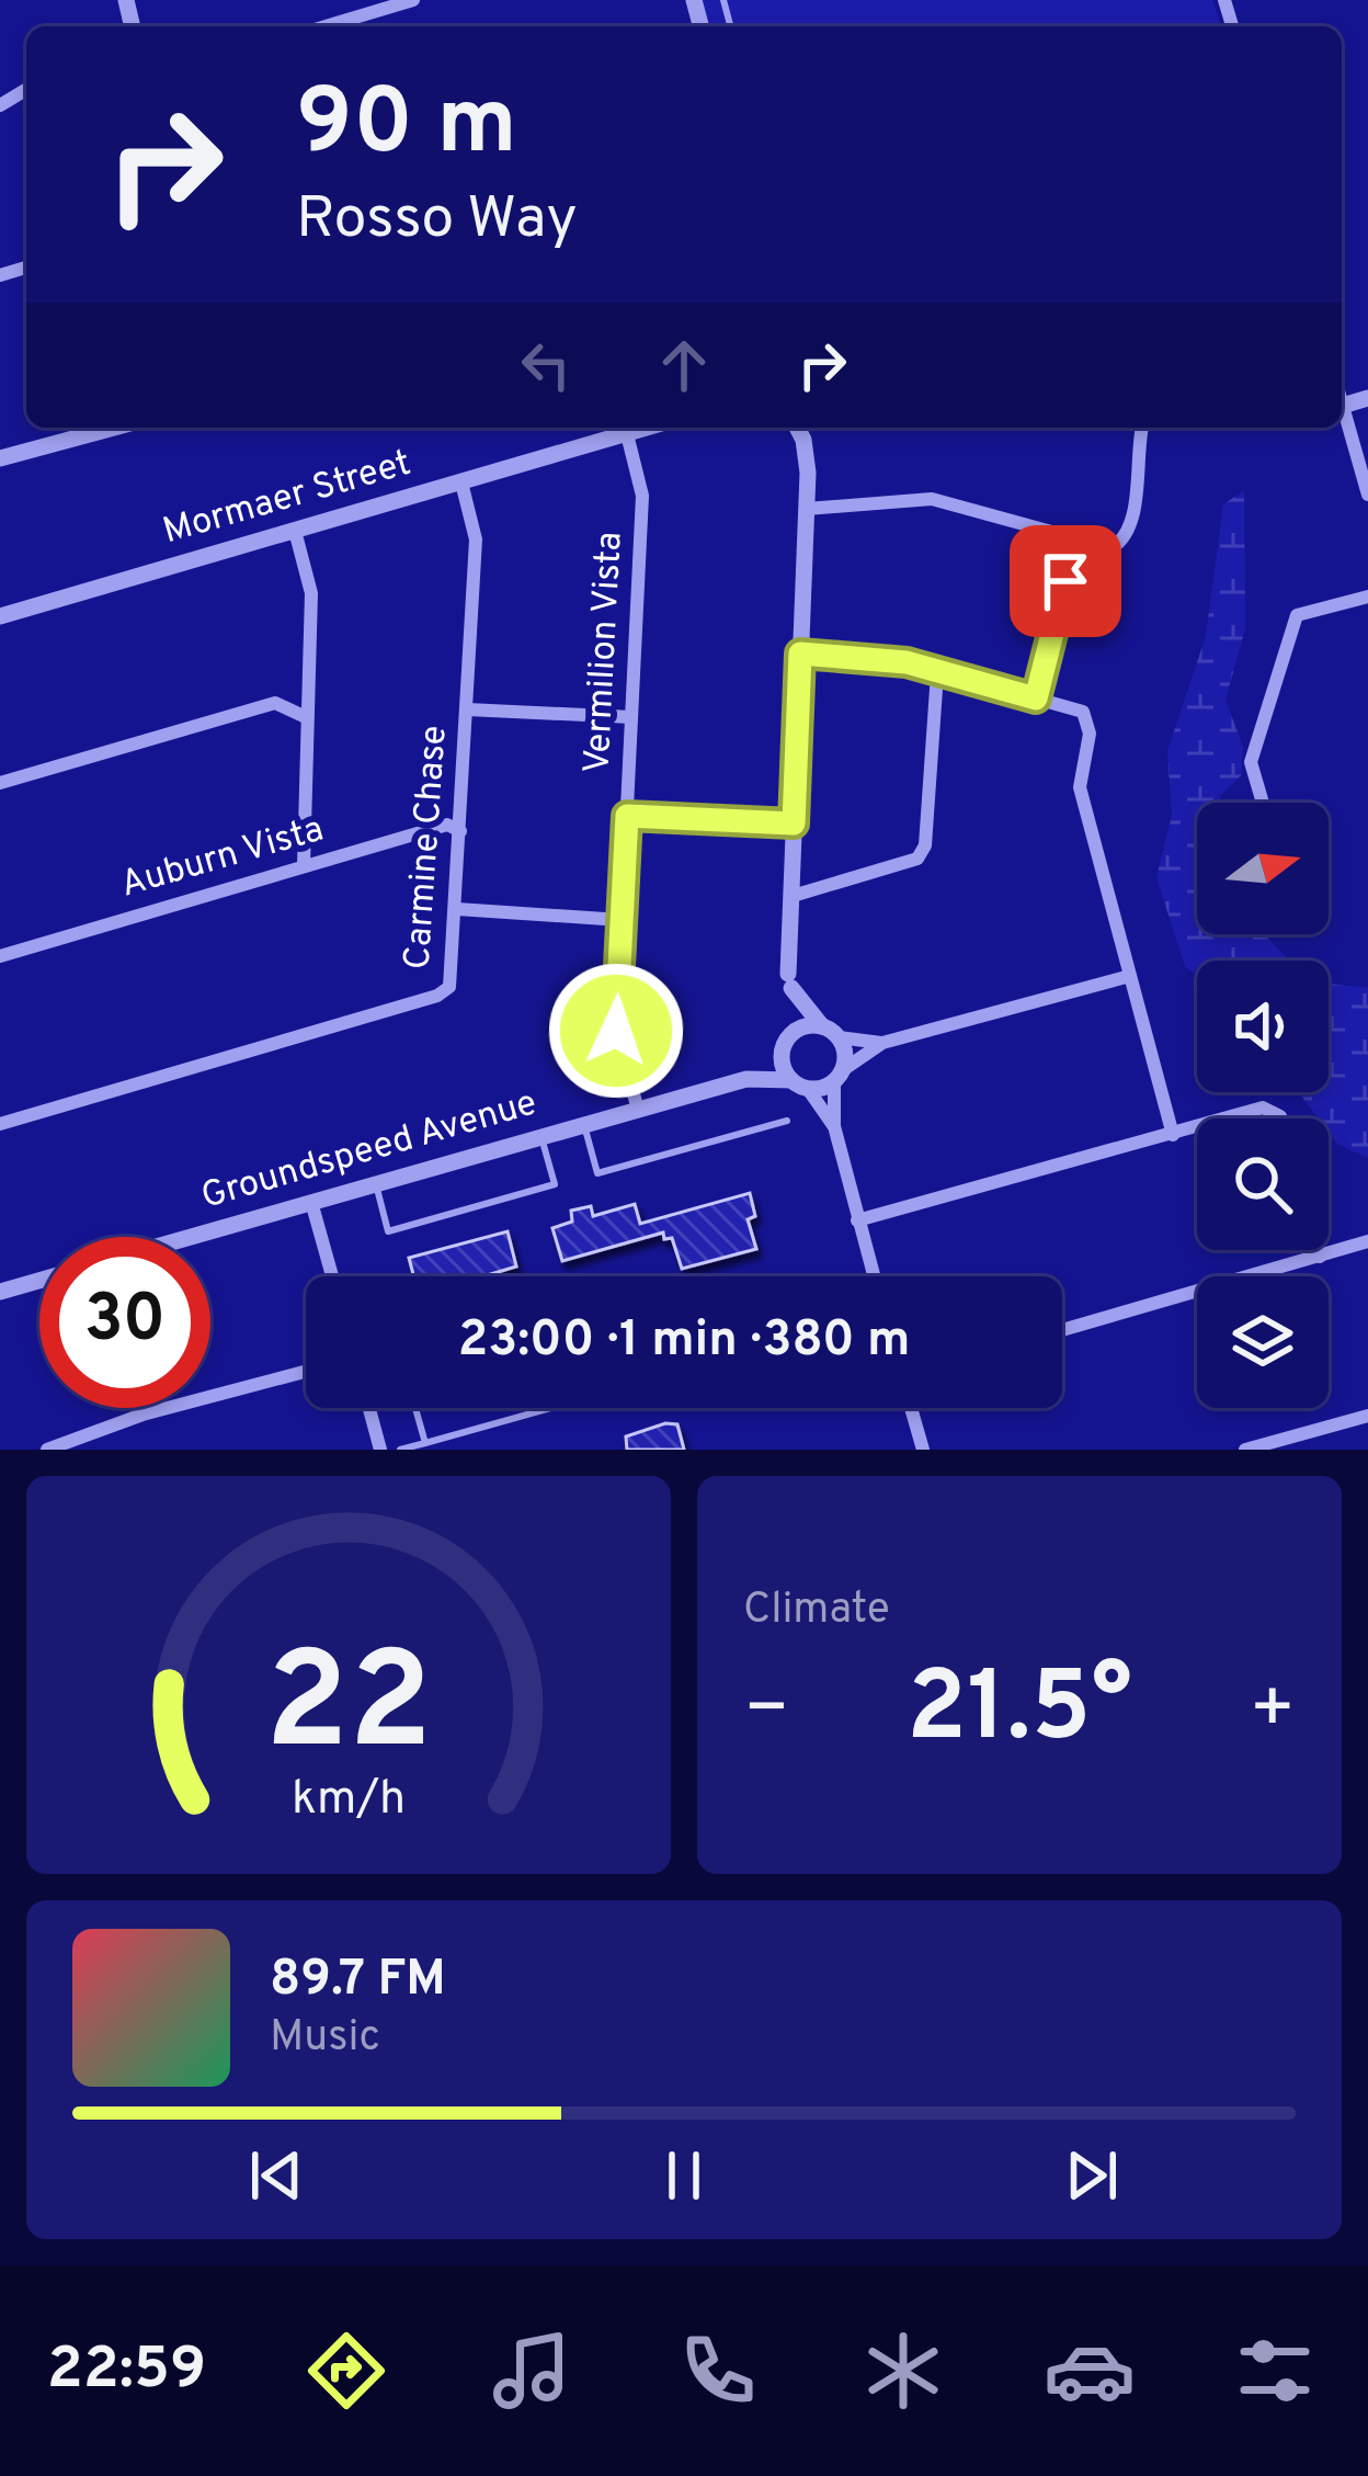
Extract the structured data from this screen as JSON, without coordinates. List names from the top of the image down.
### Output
{
  "streets": {
    "street": [
      "Mormaer Street",
      "Vermilion Vista",
      "Carmine Chase",
      "Auburn Vista",
      "Groundspeed Avenue"
    ]
  },
  "crossings": [
    ["Mormaer Street", "Vermilion Vista"],
    ["Mormaer Street", "Carmine Chase"],
    ["Vermilion Vista", "Groundspeed Avenue"],
    ["Carmine Chase", "Auburn Vista"]
  ],
  "north": "right",
  "page": {
    "turn": ["90 m", "Rosso Way"],
    "limit": "30",
    "trip": "23:00 · 1 min · 380 m",
    "tile": "Climate",
    "heat": ["−", "21.5°", "+"],
    "song": ["89.7 FM", "Music"],
    "tabs": "22:59",
    "gauge": ["22", "km/h"]
  }
}
